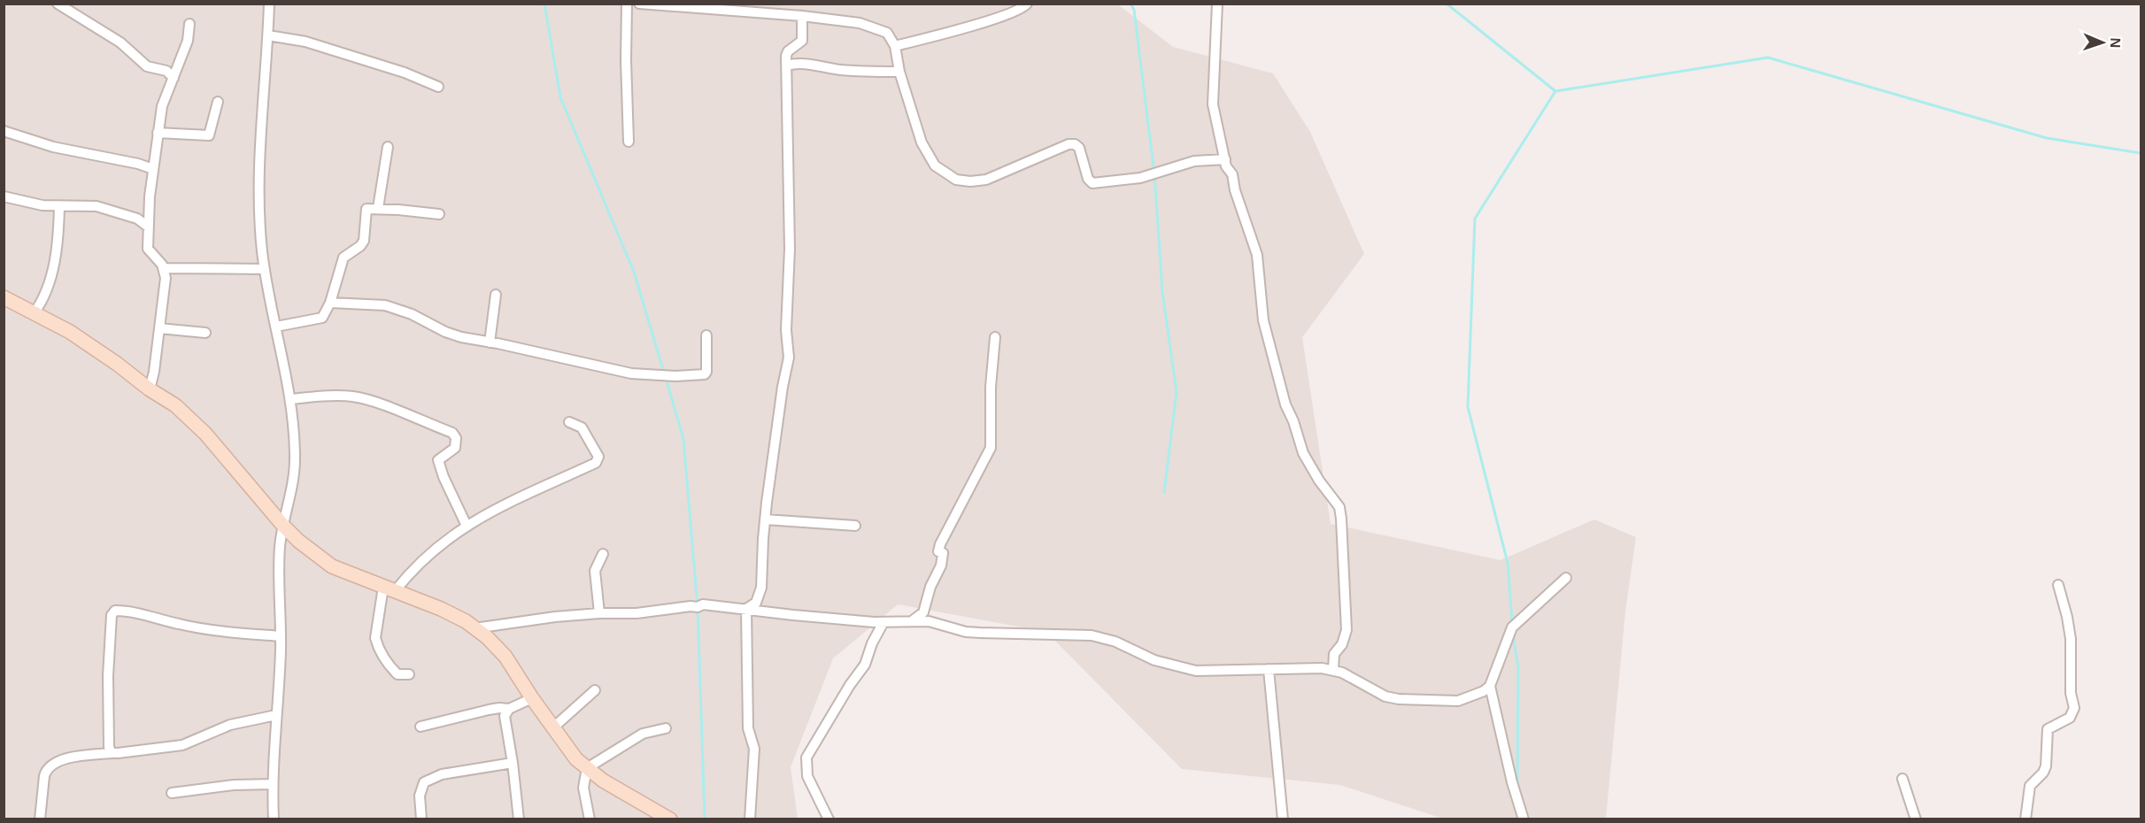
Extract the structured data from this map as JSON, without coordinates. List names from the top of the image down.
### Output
{
  "north": "right"
}
